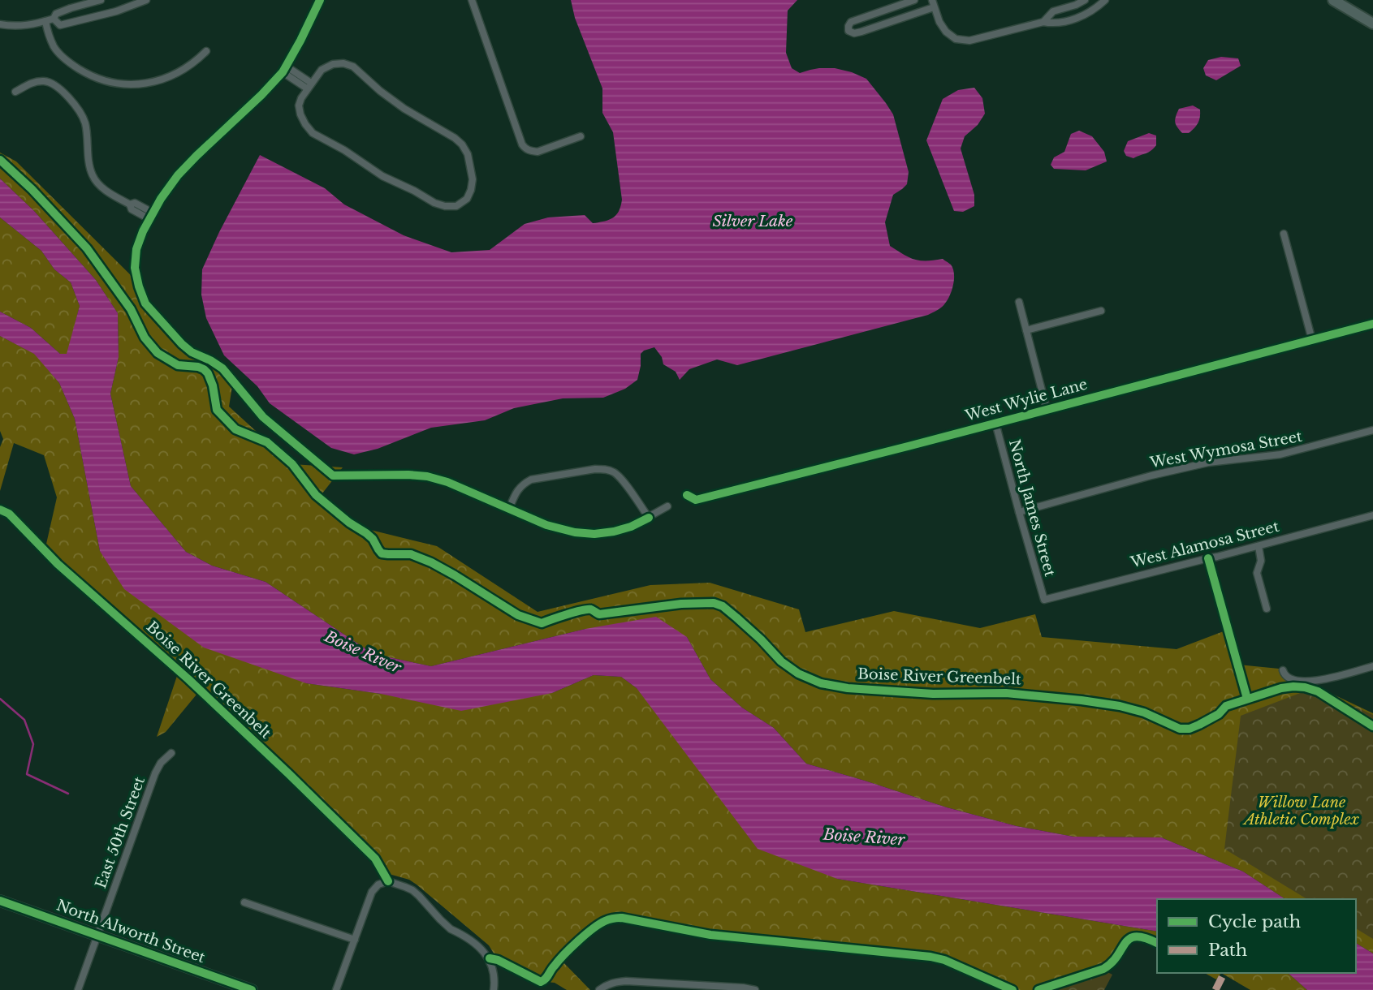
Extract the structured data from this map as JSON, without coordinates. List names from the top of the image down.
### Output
{
  "streets": {
    "street": [
      "West Wylie Lane",
      "West Wymosa Street",
      "North James Street",
      "West Alamosa Street",
      "East 50th Street",
      "North Alworth Street"
    ],
    "cycle path": ["Boise River Greenbelt"]
  },
  "crossings": [
    ["West Wylie Lane", "North James Street"],
    ["West Wymosa Street", "North James Street"],
    ["North James Street", "West Alamosa Street"],
    ["East 50th Street", "North Alworth Street"]
  ],
  "water": ["Silver Lake", "Boise River"],
  "parks": ["Willow Lane Athletic Complex"],
  "legend": ["Cycle path", "Path"]
}
